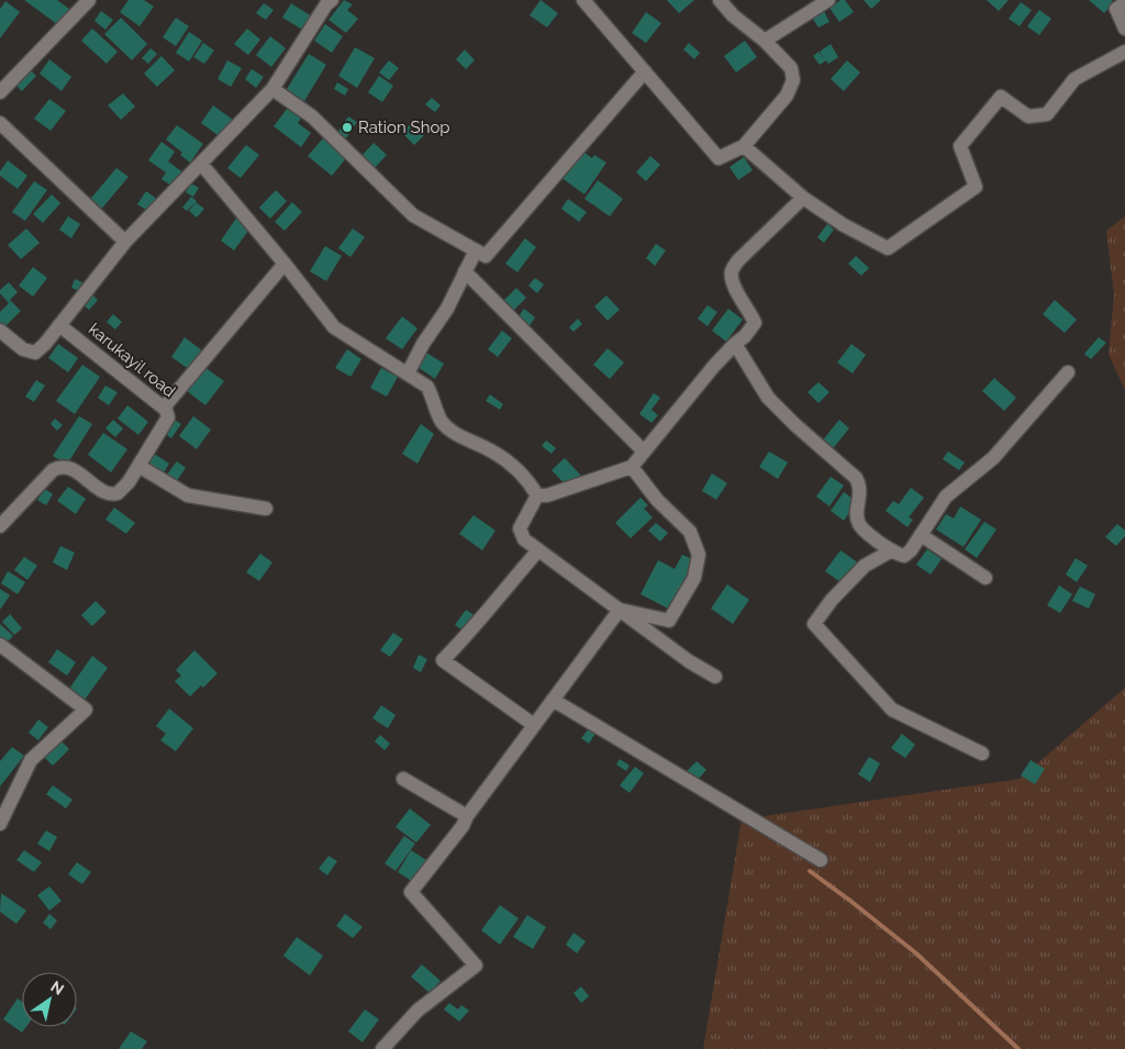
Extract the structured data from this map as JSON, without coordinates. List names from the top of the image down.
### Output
{
  "streets": {
    "street": ["karukayil road"]
  },
  "places": ["Ration Shop"],
  "north": "top right"
}
